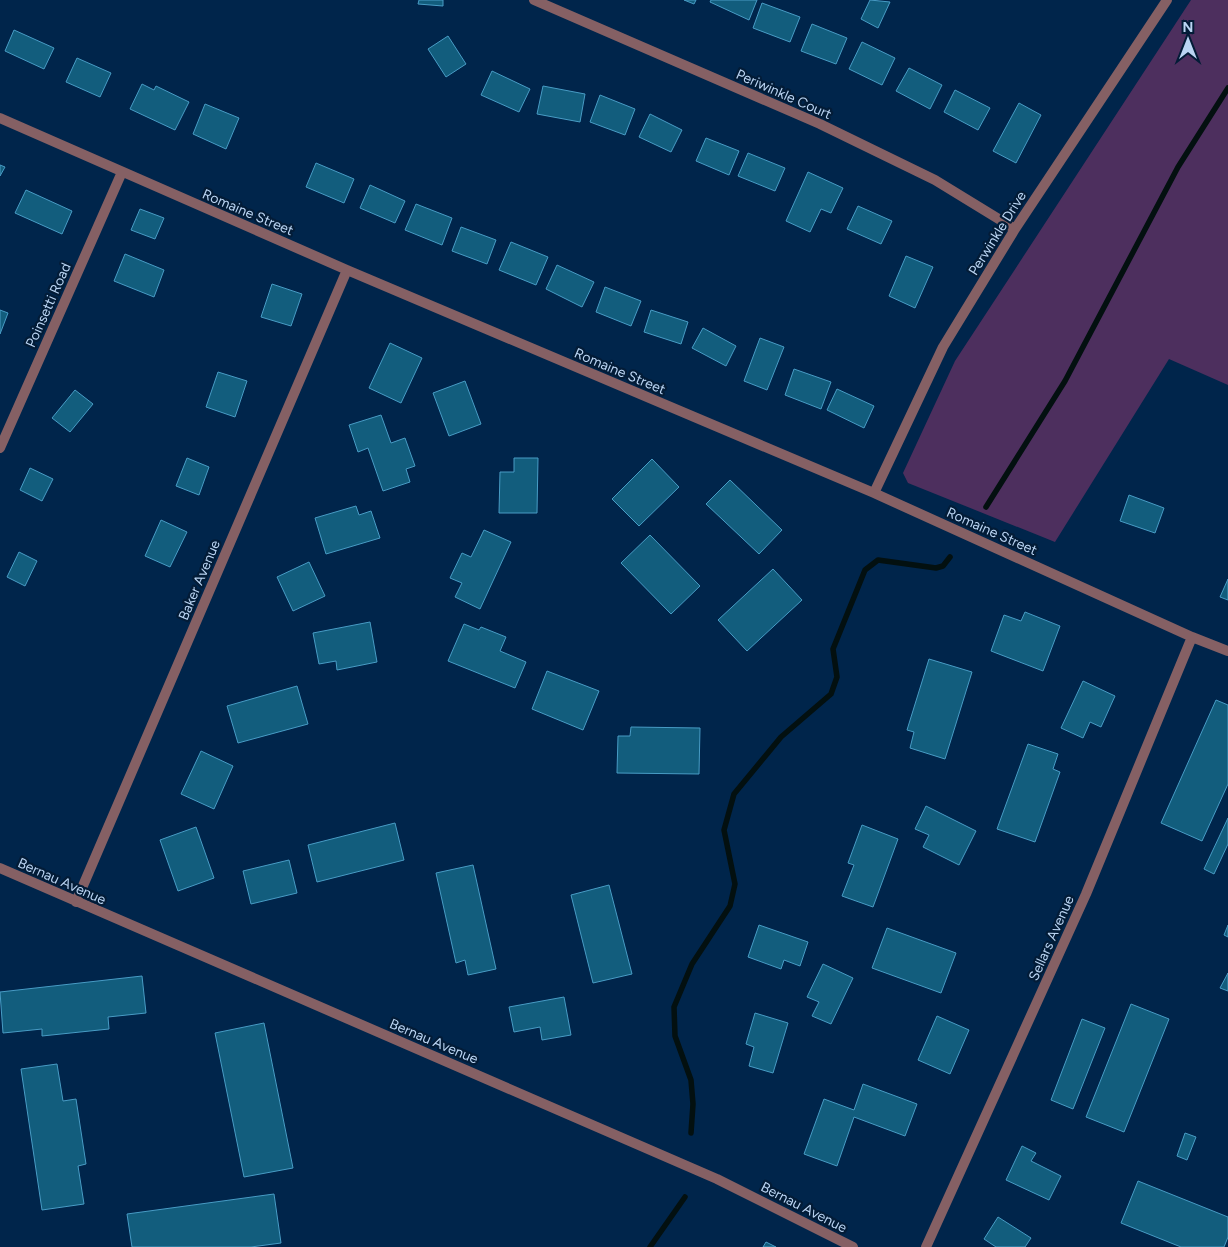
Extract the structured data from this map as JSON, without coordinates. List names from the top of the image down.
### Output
{
  "streets": {
    "street": [
      "Periwinkle Court",
      "Romaine Street",
      "Perwinkle Drive",
      "Poinsetti Road",
      "Baker Avenue",
      "Bernau Avenue",
      "Sellars Avenue"
    ]
  },
  "crossings": [
    ["Periwinkle Court", "Perwinkle Drive"],
    ["Romaine Street", "Perwinkle Drive"],
    ["Romaine Street", "Poinsetti Road"],
    ["Romaine Street", "Baker Avenue"],
    ["Romaine Street", "Sellars Avenue"],
    ["Baker Avenue", "Bernau Avenue"]
  ],
  "north": "top"
}
